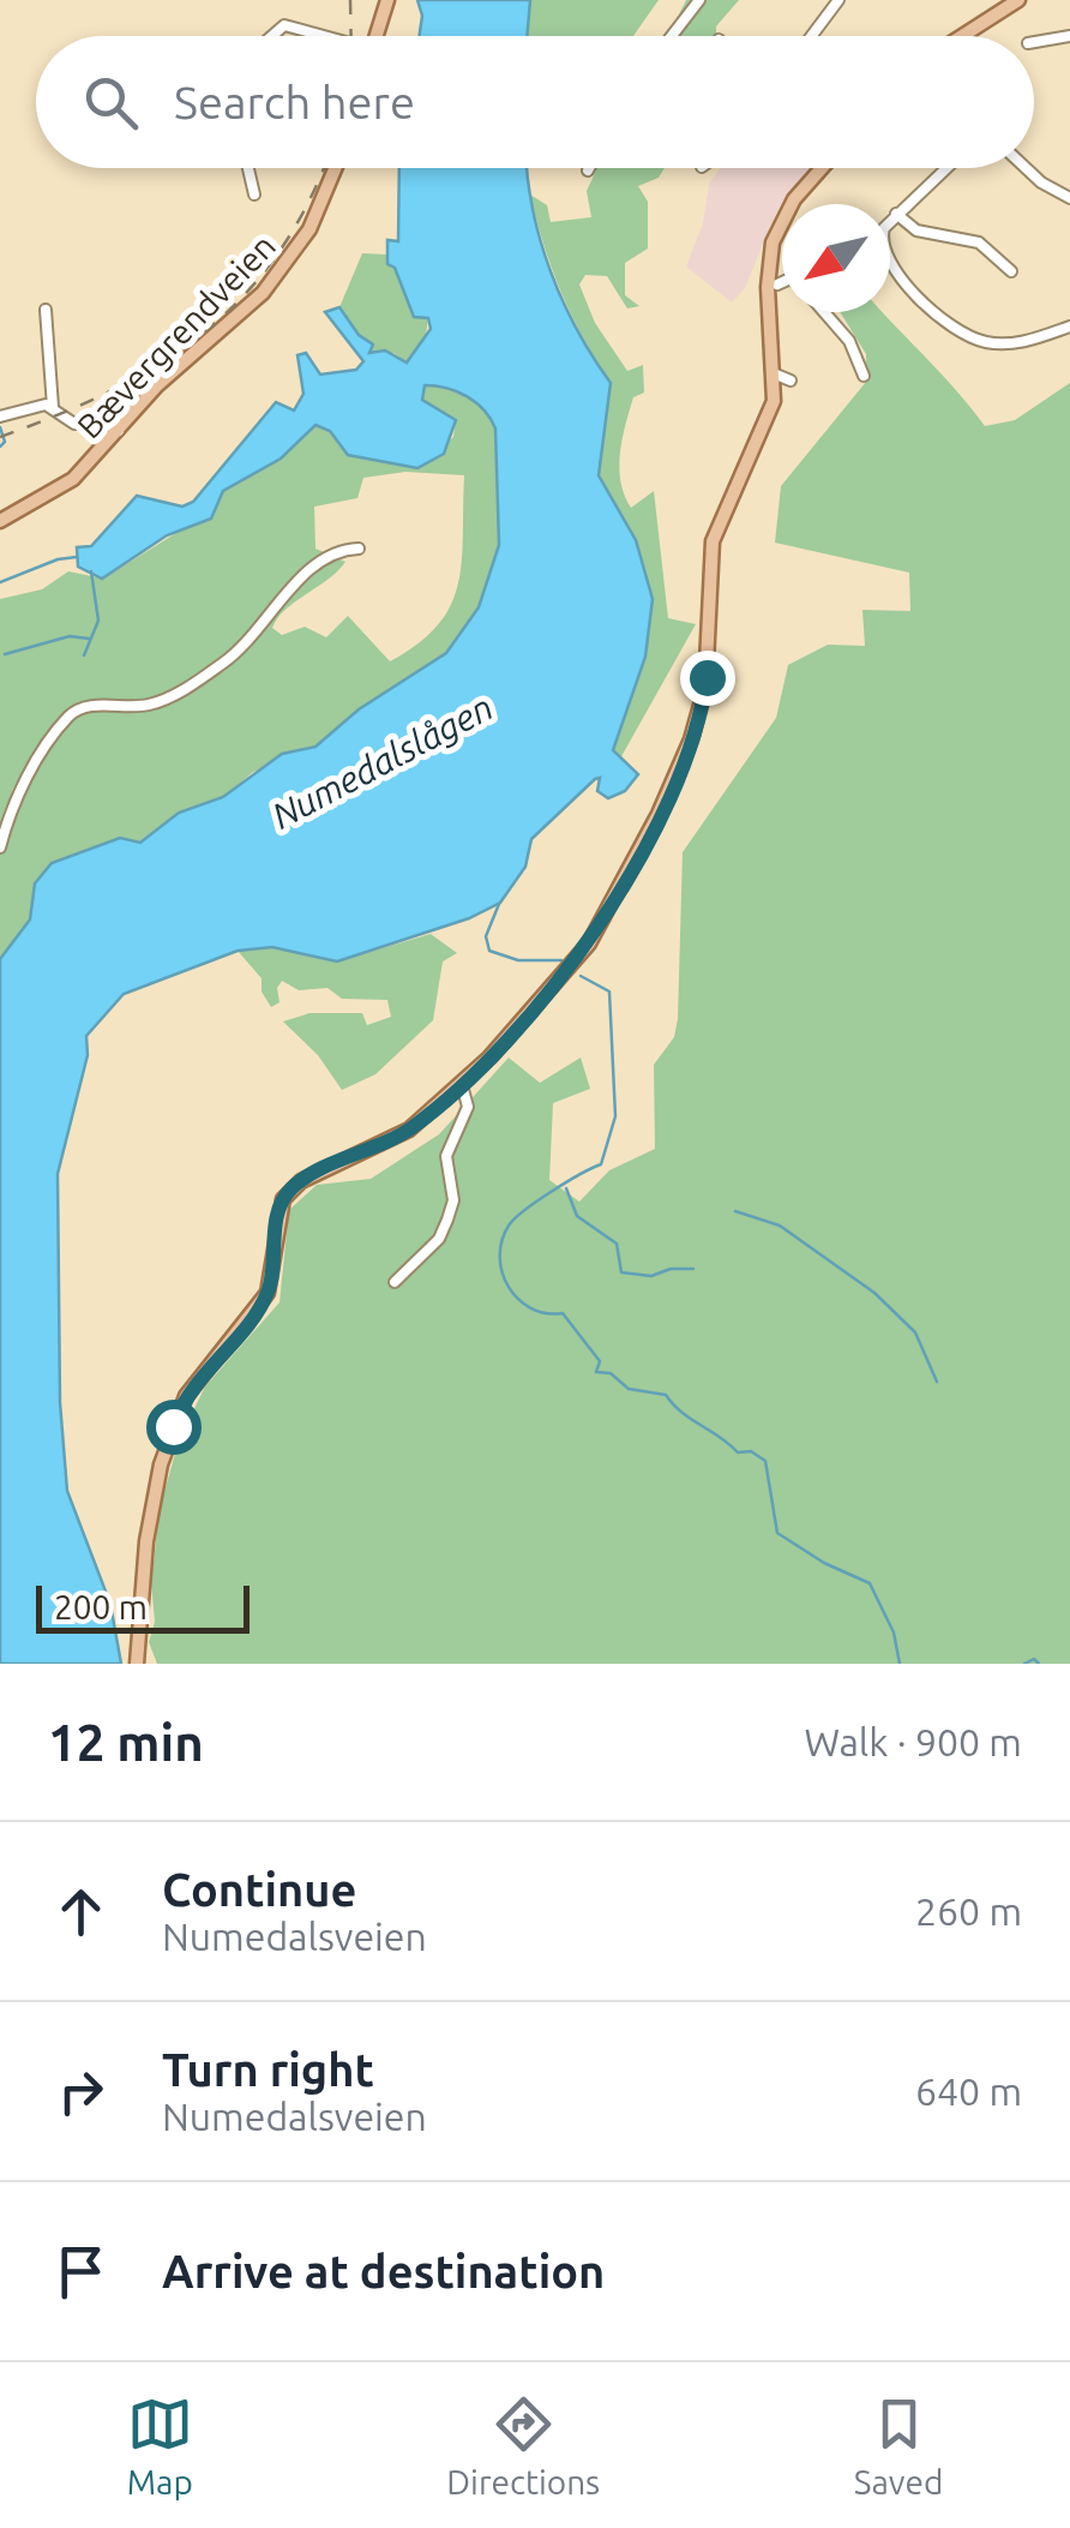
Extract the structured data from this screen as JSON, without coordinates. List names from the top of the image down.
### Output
{
  "streets": {
    "main road": ["Bævergrendveien"]
  },
  "water": ["Numedalslågen"],
  "scale_bar": "200 m",
  "north": "bottom left",
  "page": {
    "search": "Search here",
    "scale": "200 m",
    "heading": ["12 min", "Walk · 900 m"],
    "list": [
      ["Continue", "Numedalsveien", "260 m"],
      ["Turn right", "Numedalsveien", "640 m"],
      "Arrive at destination"
    ],
    "nav": ["Map", "Directions", "Saved"]
  }
}
